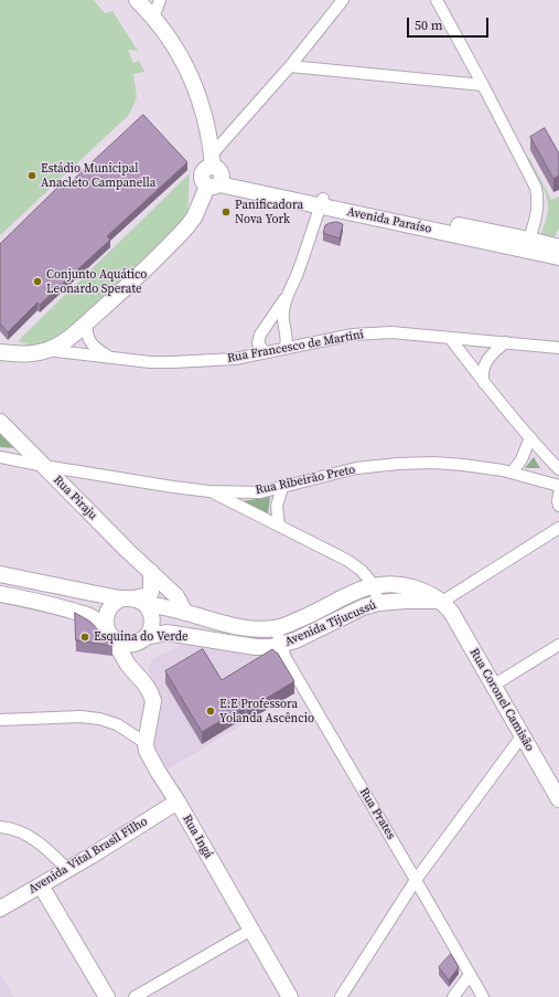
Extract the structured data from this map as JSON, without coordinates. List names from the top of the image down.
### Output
{
  "streets": {
    "street": [
      "Avenida Paraíso",
      "Rua Francesco de Martini",
      "Rua Ribeirão Preto",
      "Rua Piraju",
      "Avenida Tijucussú",
      "Rua Coronel Camisão",
      "Rua Prates",
      "Rua Ingá",
      "Avenida Vital Brasil Filho"
    ]
  },
  "crossings": [
    ["Rua Ribeirão Preto", "Rua Piraju"],
    ["Rua Piraju", "Avenida Tijucussú"],
    ["Avenida Tijucussú", "Rua Coronel Camisão"],
    ["Avenida Tijucussú", "Rua Prates"],
    ["Rua Ingá", "Avenida Vital Brasil Filho"]
  ],
  "places": [
    "Estádio Municipal Anacleto Campanella",
    "Panificadora Nova York",
    "Conjunto Aquático Leonardo Sperate",
    "Esquina do Verde",
    "E.E Professora Yolanda Ascêncio"
  ],
  "scale_bar": "50 m"
}
